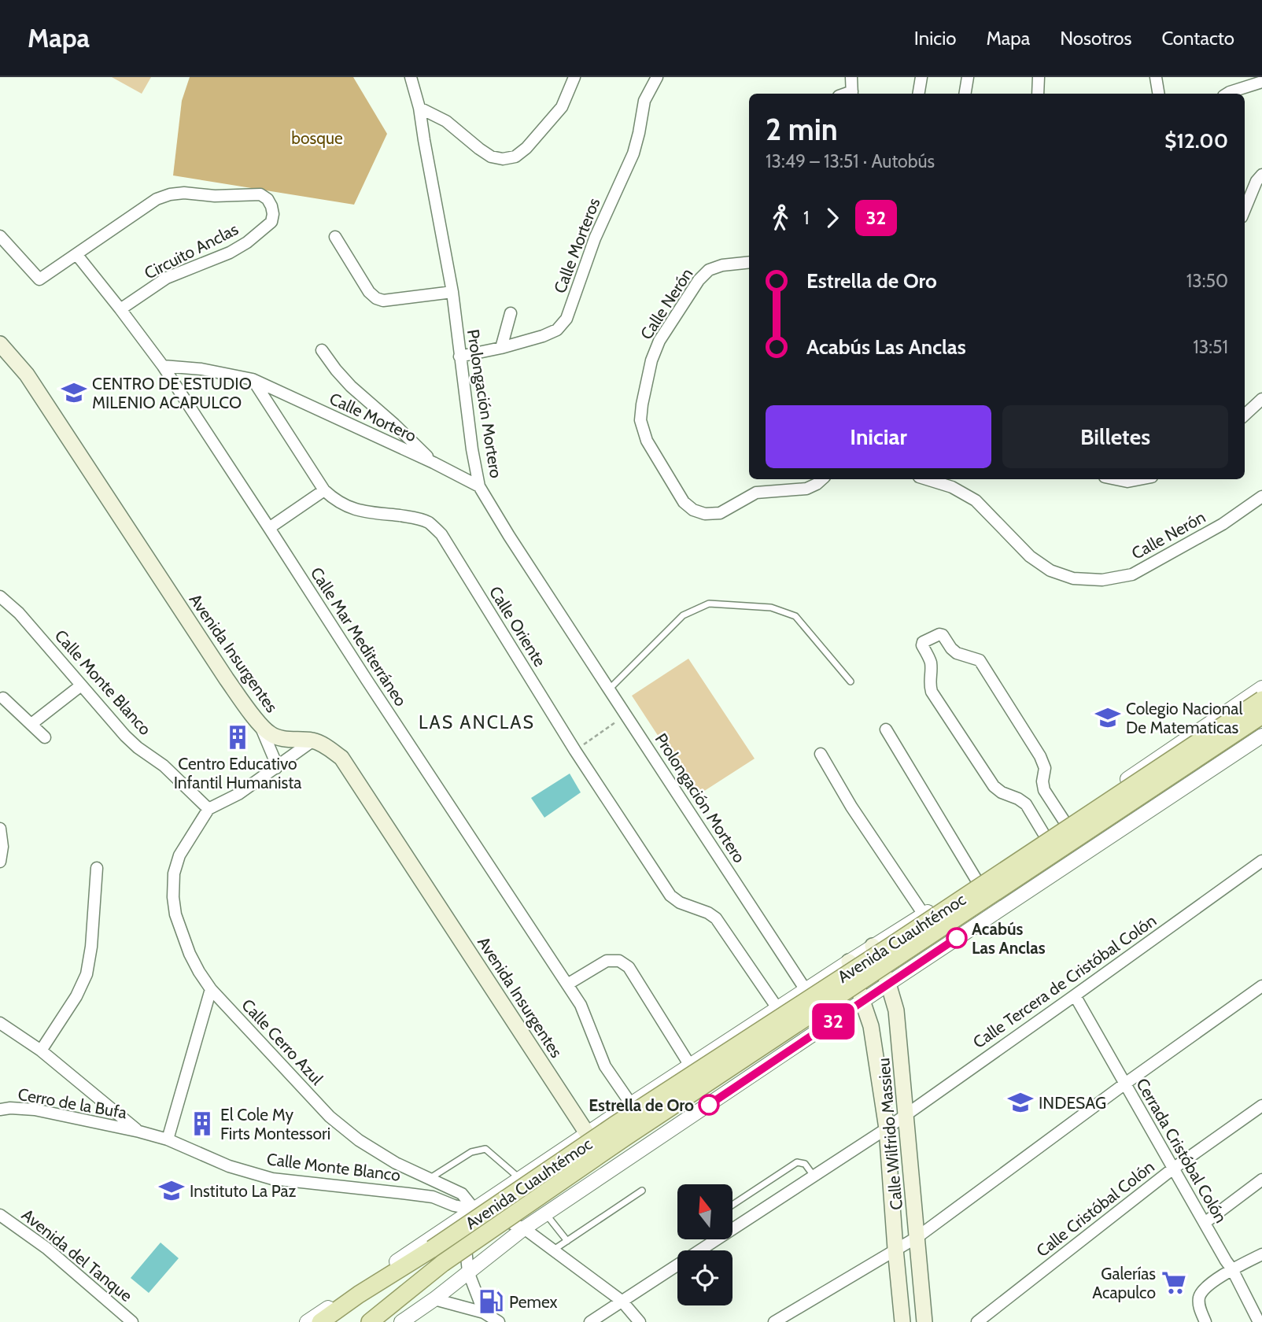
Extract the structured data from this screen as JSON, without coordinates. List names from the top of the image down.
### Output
{
  "streets": {
    "main road": ["Avenida Insurgentes", "Avenida Cuauhtémoc", "Calle Wilfrido Massieu"],
    "street": [
      "Calle Morteros",
      "Circuito Anclas",
      "Calle Nerón",
      "Prolongación Mortero",
      "Calle Mortero",
      "Calle Oriente",
      "Calle Mar Mediterráneo",
      "Calle Monte Blanco",
      "Calle Tercera de Cristóbal Colón",
      "Calle Cerro Azul",
      "Cerro de la Bufa",
      "Cerrada Cristóbal Colón",
      "Calle Cristóbal Colón",
      "Avenida del Tanque"
    ]
  },
  "crossings": [
    ["Calle Morteros", "Prolongación Mortero"],
    ["Circuito Anclas", "Calle Mar Mediterráneo"],
    ["Prolongación Mortero", "Calle Mortero"],
    ["Calle Mortero", "Calle Oriente"],
    ["Calle Monte Blanco", "Calle Cerro Azul"],
    ["Calle Monte Blanco", "Cerro de la Bufa"],
    ["Calle Tercera de Cristóbal Colón", "Calle Cerro Azul"],
    ["Calle Tercera de Cristóbal Colón", "Calle Wilfrido Massieu"],
    ["Calle Tercera de Cristóbal Colón", "Cerrada Cristóbal Colón"],
    ["Cerrada Cristóbal Colón", "Calle Cristóbal Colón"]
  ],
  "districts": ["LAS ANCLAS"],
  "parks": ["bosque"],
  "places": {
    "school or university": [
      "CENTRO DE ESTUDIO MILENIO ACAPULCO",
      "Colegio Nacional De Matematicas",
      "INDESAG",
      "Instituto La Paz"
    ],
    "building": ["Centro Educativo Infantil Humanista", "El Cole My Firts Montessori"],
    "other": ["Acabús Las Anclas", "Estrella de Oro"],
    "supermarket": ["Galerías Acapulco"],
    "fuel station": ["Pemex"]
  },
  "lines": ["bus line 32"],
  "north": "top",
  "page": {
    "header": "Mapa",
    "nav": [
      "Inicio",
      "Mapa",
      "Nosotros",
      "Contacto"
    ],
    "on_map": "32",
    "heading": ["2 min", "13:49 – 13:51 · Autobús", "$12.00"],
    "legs": ["1", "32"],
    "list": [
      {
        "name": "Estrella de Oro",
        "value": "13:50"
      },
      {
        "name": "Acabús Las Anclas",
        "value": "13:51"
      }
    ],
    "buttons": ["Iniciar", "Billetes"]
  }
}
